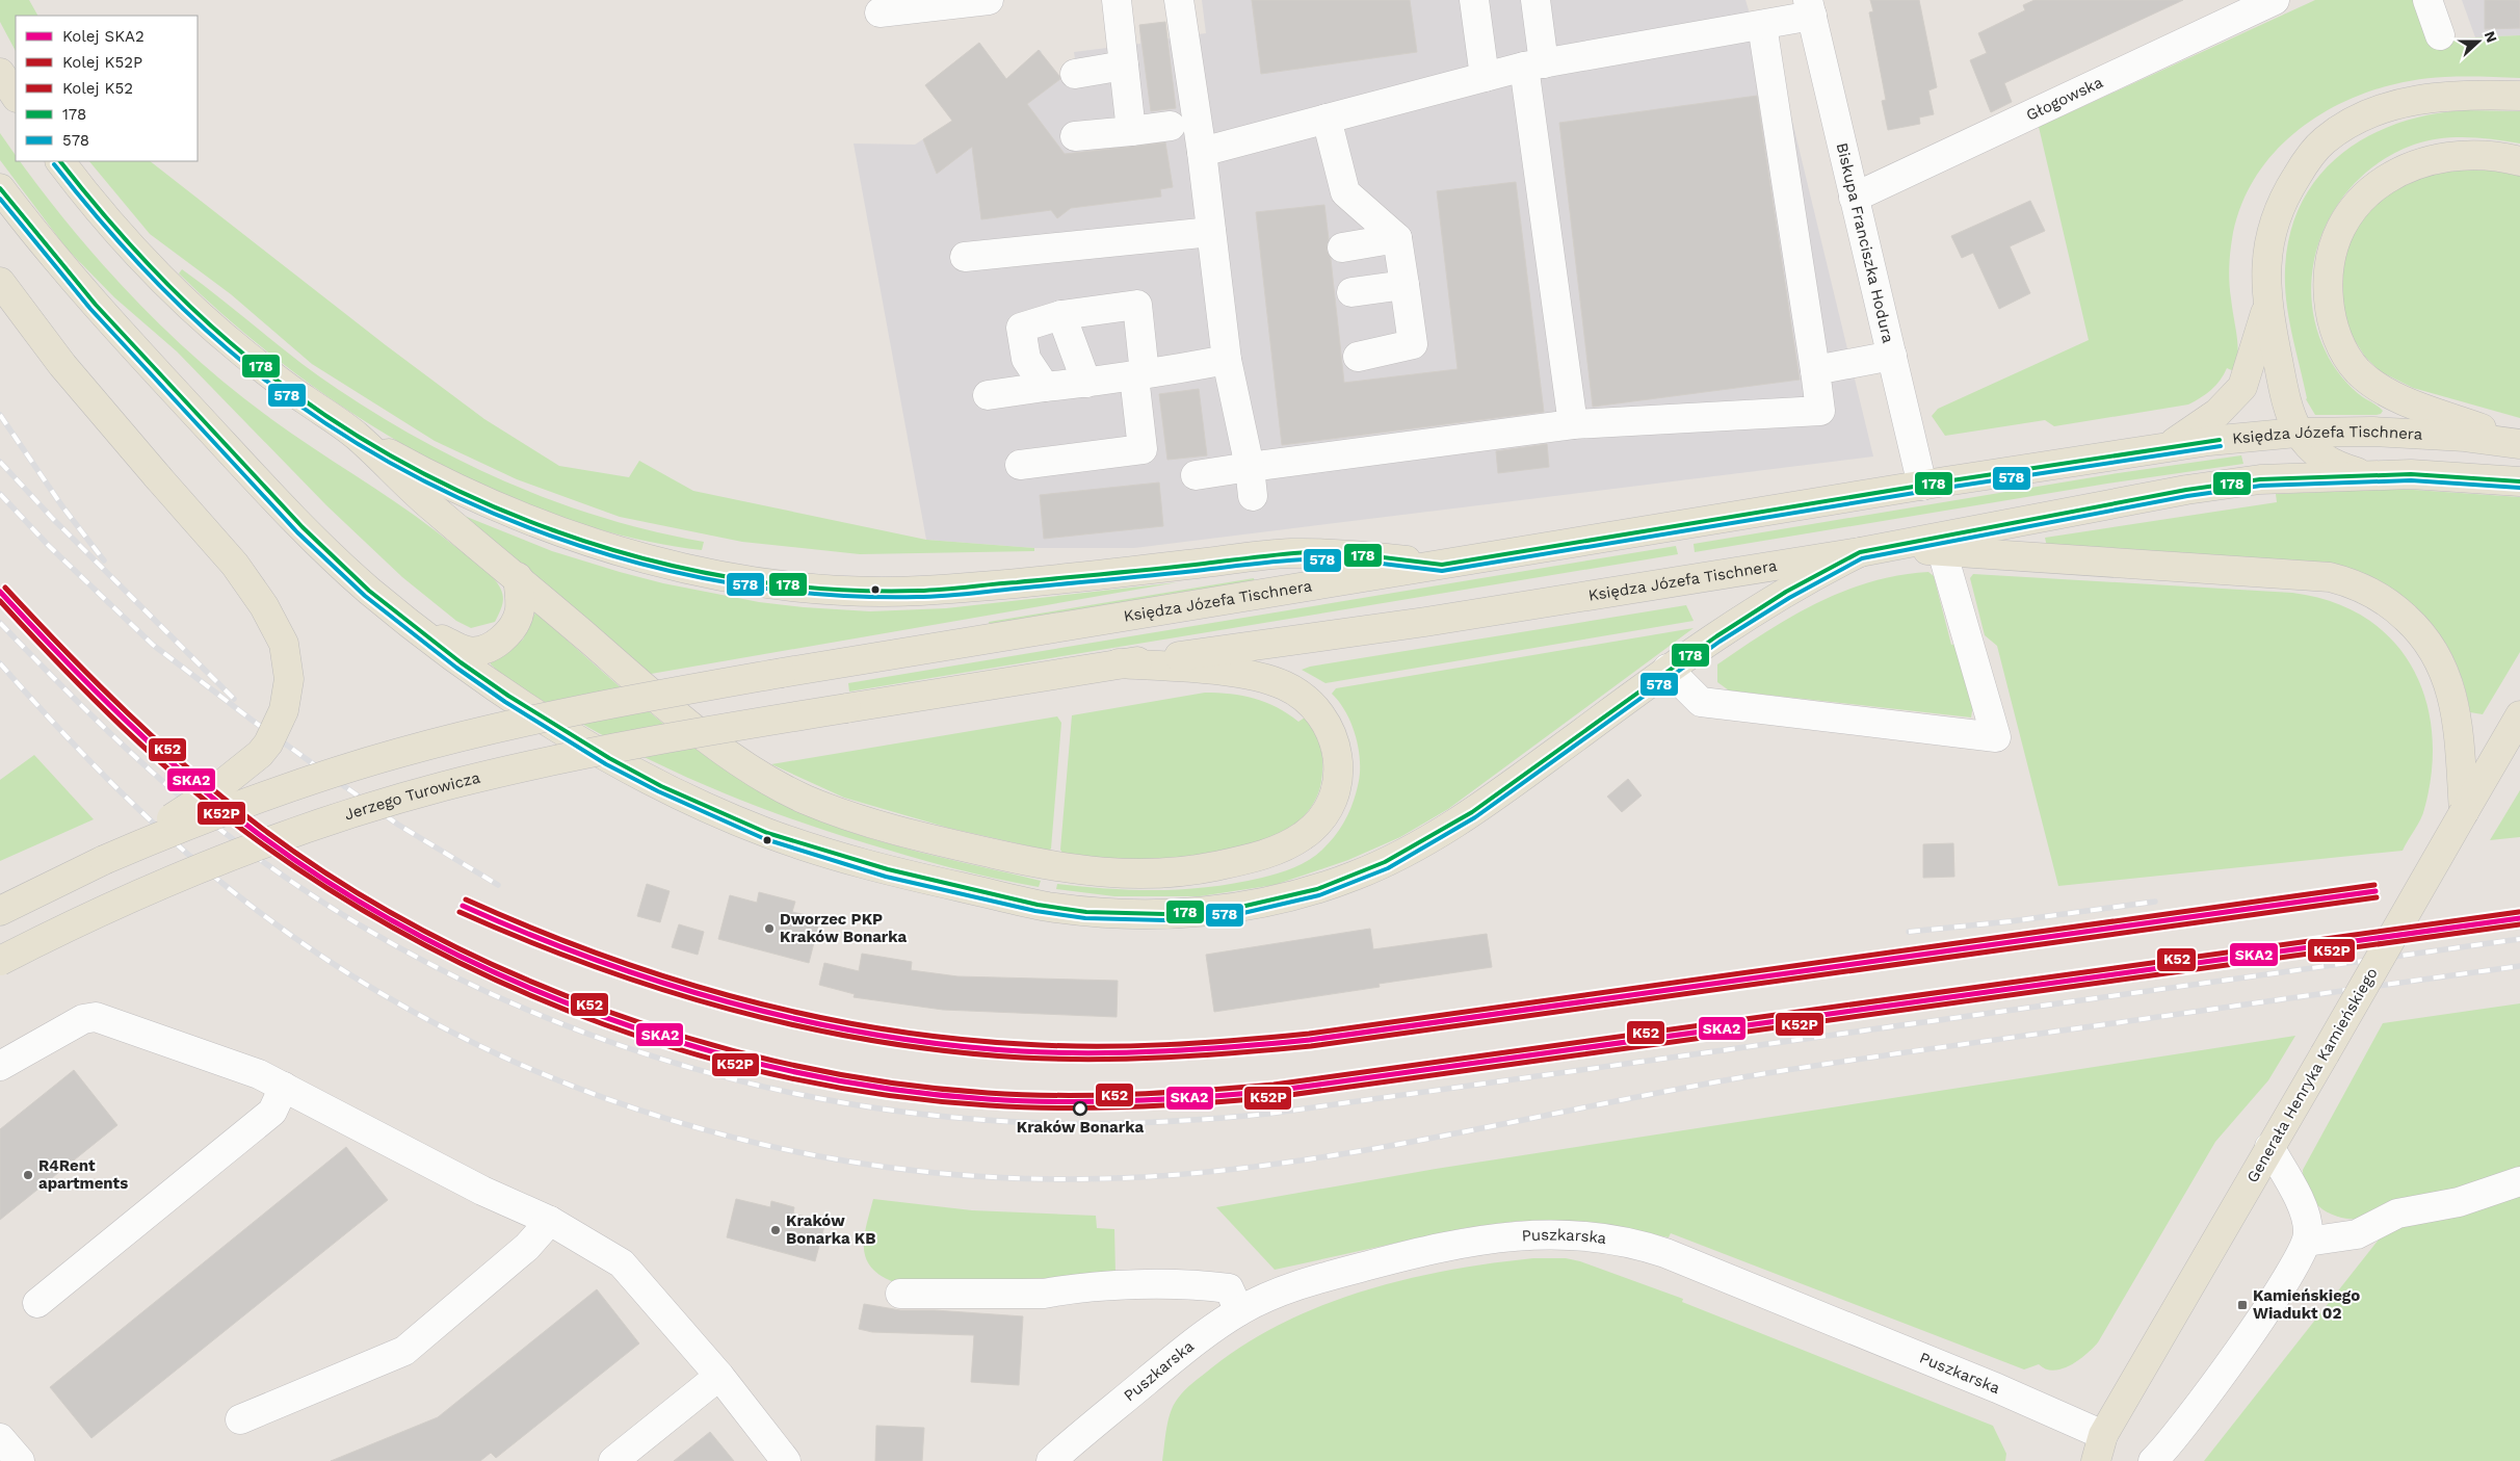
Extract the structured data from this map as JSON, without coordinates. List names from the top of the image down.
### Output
{
  "streets": {
    "main road": ["Księdza Józefa Tischnera", "Jerzego Turowicza", "Generała Henryka Kamieńskiego"],
    "street": ["Głogowska", "Biskupa Franciszka Hodura", "Puszkarska"]
  },
  "crossings": [
    ["Głogowska", "Biskupa Franciszka Hodura"],
    ["Biskupa Franciszka Hodura", "Księdza Józefa Tischnera"],
    ["Księdza Józefa Tischnera", "Jerzego Turowicza"],
    ["Generała Henryka Kamieńskiego", "Puszkarska"]
  ],
  "places": {
    "other": [
      "Dworzec PKP Kraków Bonarka",
      "Kraków Bonarka",
      "R4Rent apartments",
      "Kraków Bonarka KB"
    ],
    "transit": ["Kamieńskiego Wiadukt 02"]
  },
  "lines": [
    "transit line 178",
    "transit line 578",
    "rail line K52",
    "rail line SKA2",
    "rail line K52P"
  ],
  "legend": [
    "Kolej SKA2",
    "Kolej K52P",
    "Kolej K52",
    "178",
    "578"
  ],
  "north": "right"
}
